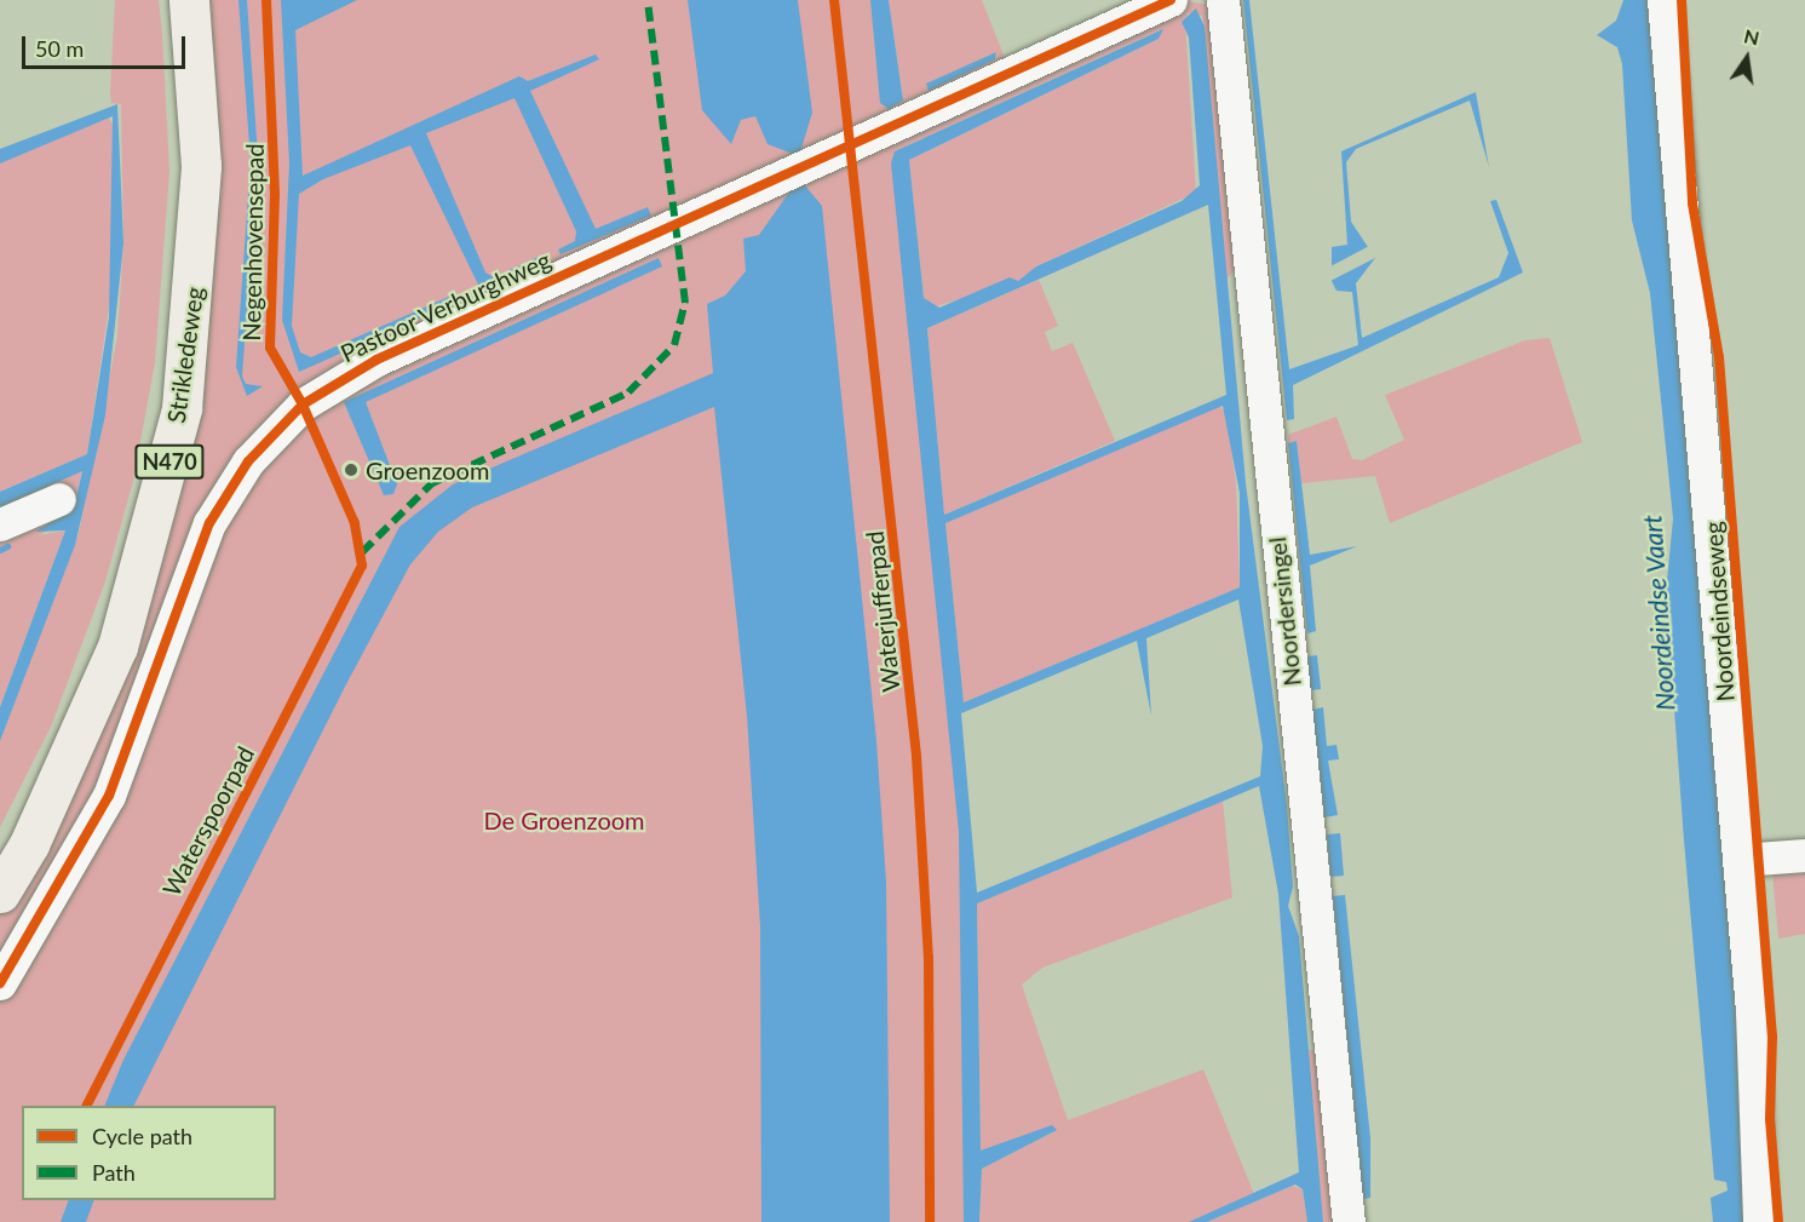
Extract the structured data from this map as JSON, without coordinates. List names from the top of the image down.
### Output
{
  "streets": {
    "main road": ["Strikledeweg", "N470"],
    "street": ["Pastoor Verburghweg", "Noordersingel", "Noordeindseweg"],
    "cycle path": ["Negenhovensepad", "Waterjufferpad"]
  },
  "water": ["Noordeindse Vaart"],
  "parks": ["De Groenzoom"],
  "places": ["Groenzoom"],
  "legend": ["Cycle path", "Path"],
  "scale_bar": "50 m",
  "north": "top"
}
